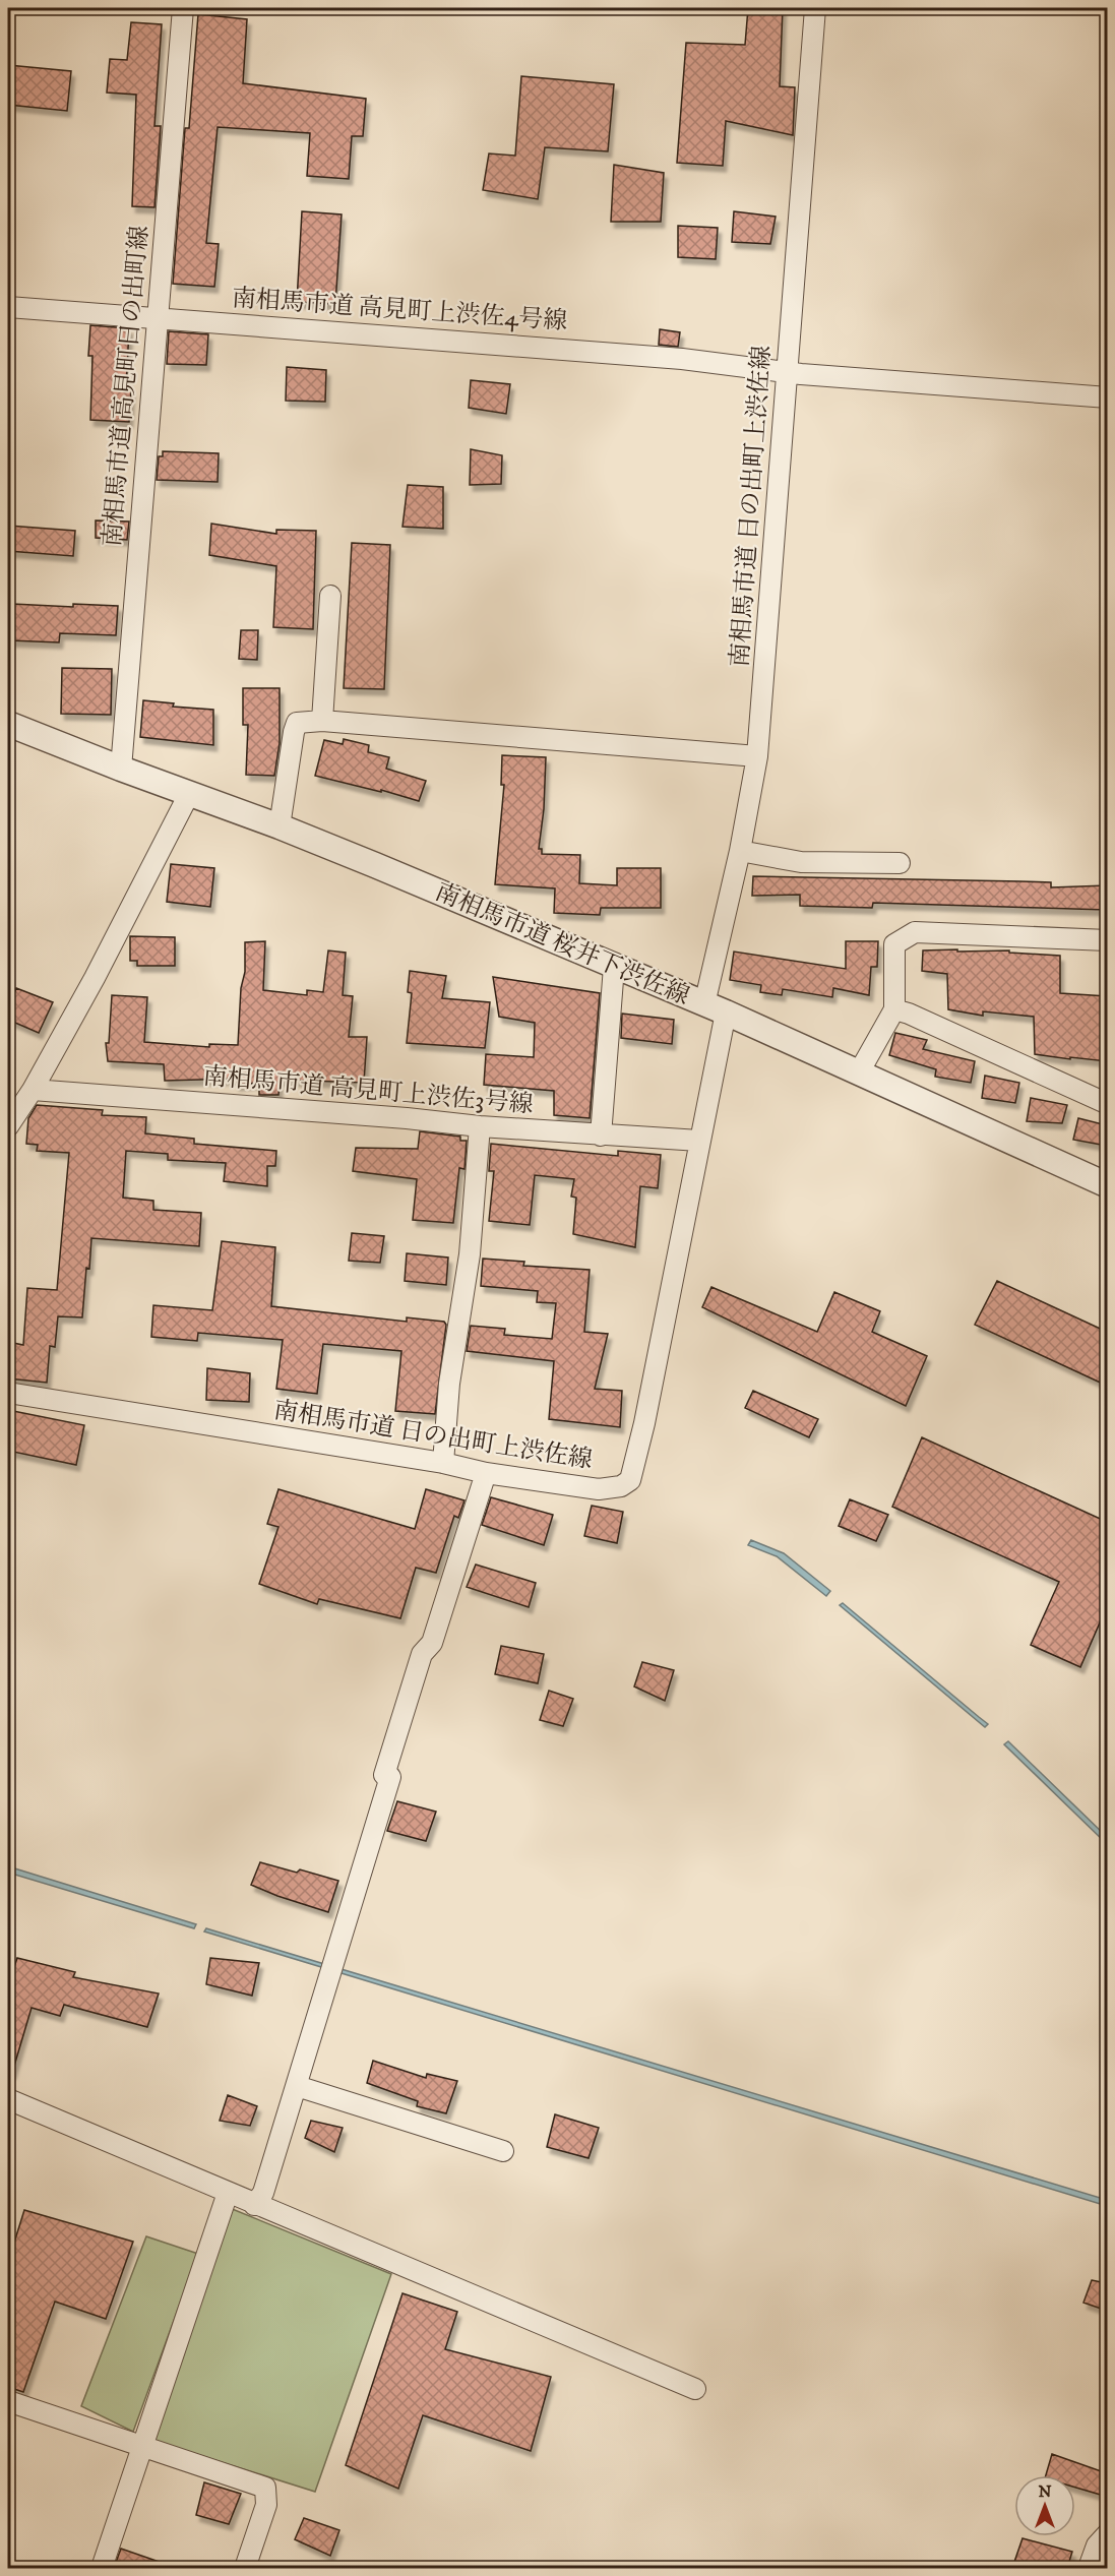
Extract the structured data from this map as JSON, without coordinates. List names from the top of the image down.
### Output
{
  "streets": {
    "street": [
      "南相馬市道 高見町上渋佐4号線",
      "南相馬市道 高見町日の出町線",
      "南相馬市道 日の出町上渋佐線",
      "南相馬市道 桜井下渋佐線",
      "南相馬市道 高見町上渋佐3号線"
    ]
  },
  "crossings": [
    ["南相馬市道 高見町上渋佐4号線", "南相馬市道 高見町日の出町線"],
    ["南相馬市道 高見町上渋佐4号線", "南相馬市道 日の出町上渋佐線"],
    ["南相馬市道 高見町日の出町線", "南相馬市道 桜井下渋佐線"],
    ["南相馬市道 日の出町上渋佐線", "南相馬市道 桜井下渋佐線"],
    ["南相馬市道 日の出町上渋佐線", "南相馬市道 高見町上渋佐3号線"]
  ],
  "north": "top"
}
